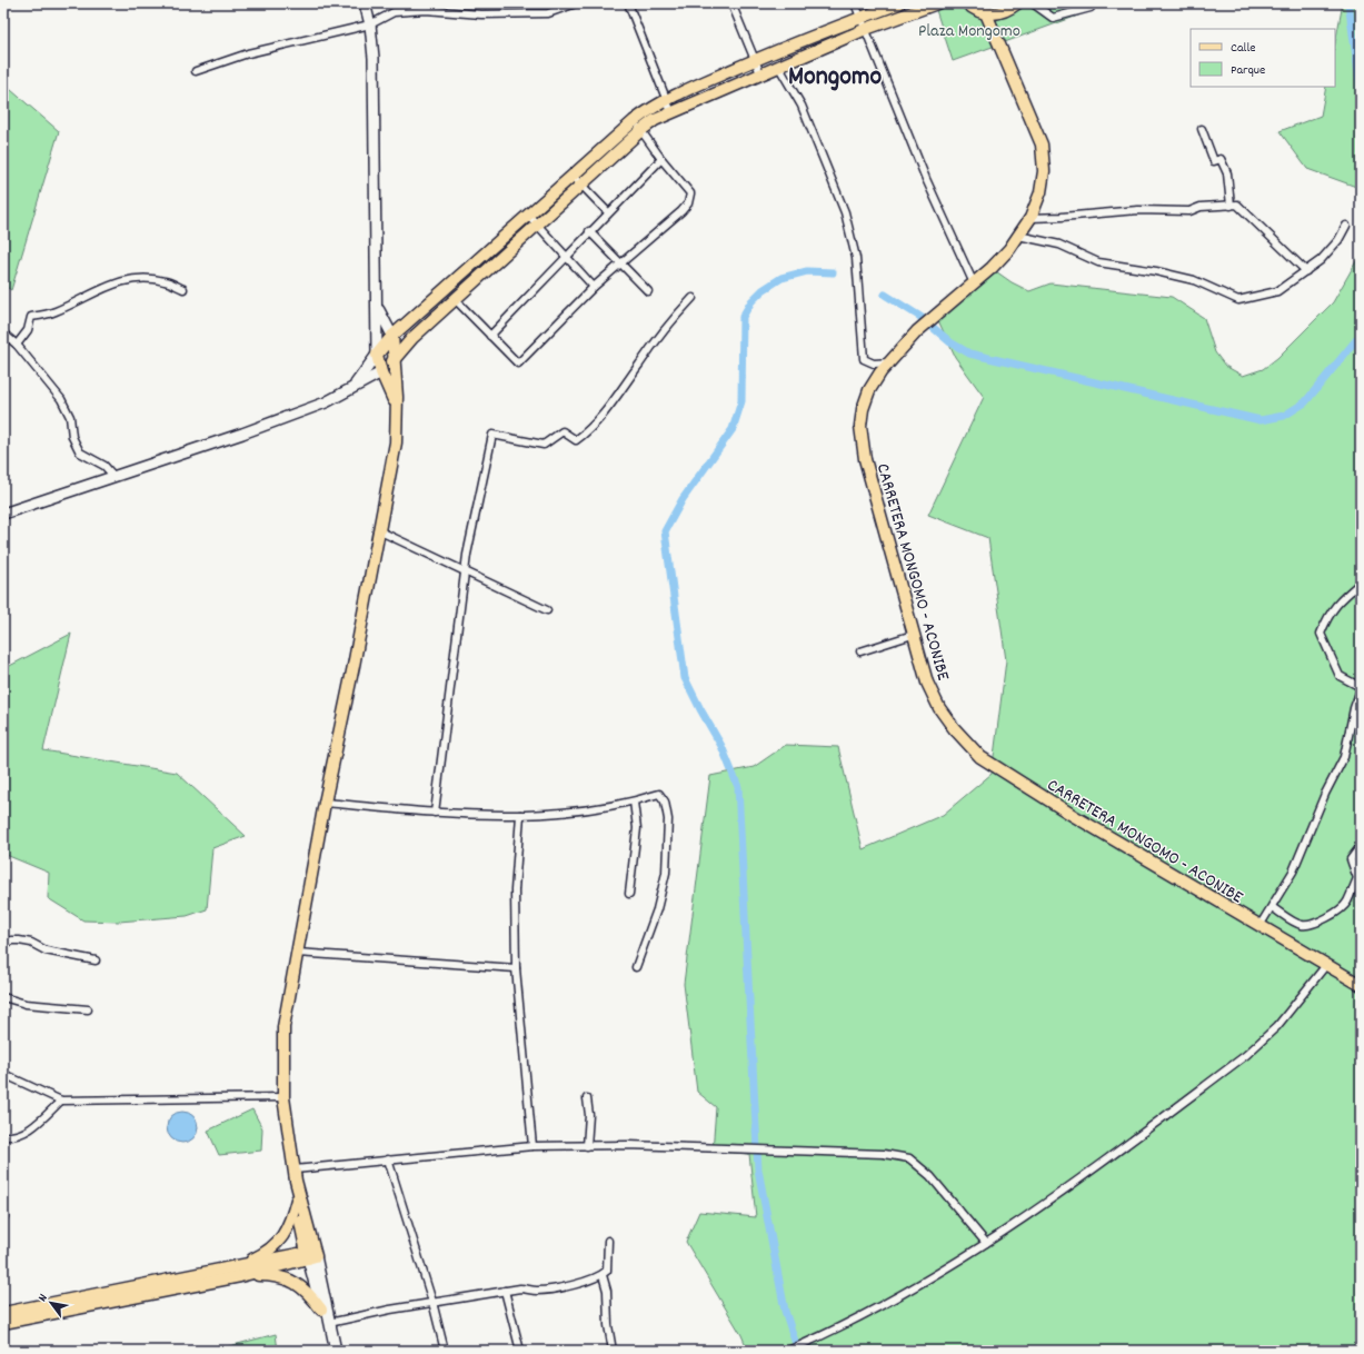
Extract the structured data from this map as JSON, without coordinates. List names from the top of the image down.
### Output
{
  "streets": {
    "main road": ["CARRETERA MONGOMO - ACONIBE"]
  },
  "districts": ["Mongomo"],
  "parks": ["Plaza Mongomo"],
  "legend": ["Calle", "Parque"],
  "north": "top left"
}
